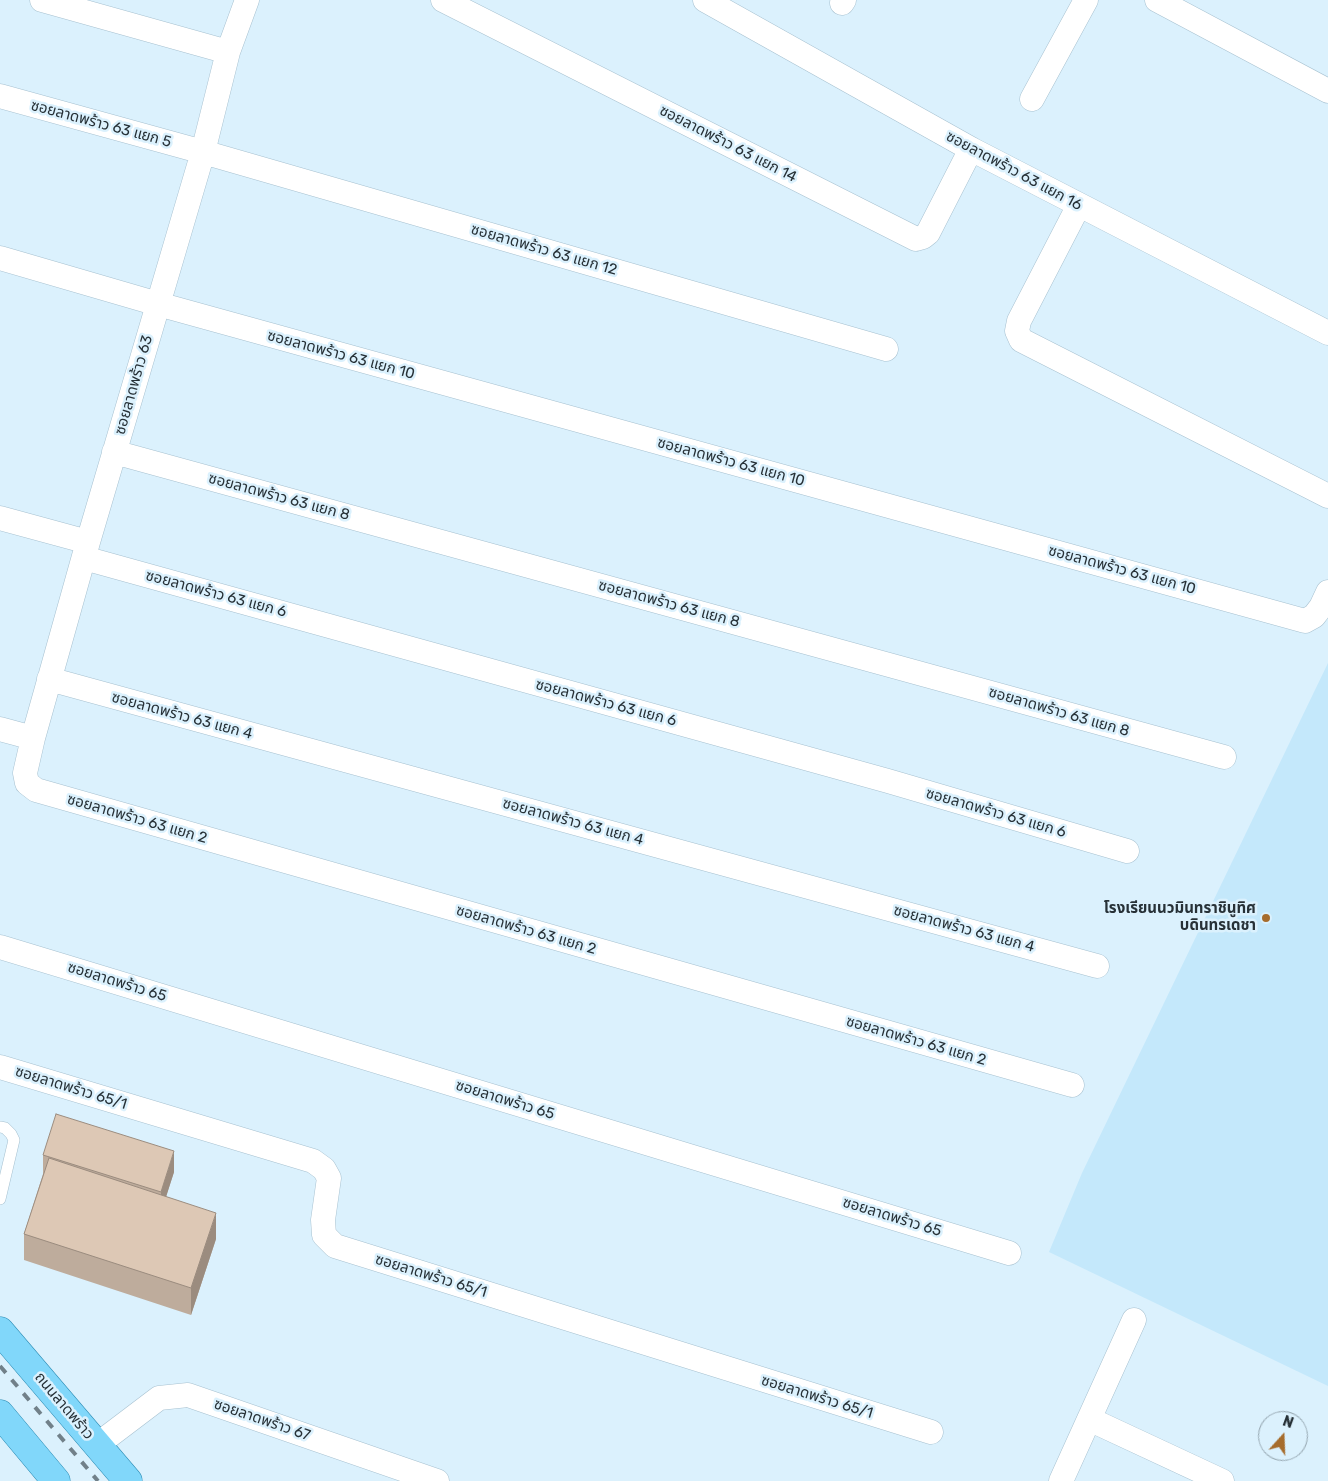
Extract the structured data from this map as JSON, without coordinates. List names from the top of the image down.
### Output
{
  "streets": {
    "main road": ["ถนนลาดพร้าว"],
    "street": [
      "ซอยลาดพร้าว 63 แยก 5",
      "ซอยลาดพร้าว 63 แยก 14",
      "ซอยลาดพร้าว 63 แยก 16",
      "ซอยลาดพร้าว 63 แยก 12",
      "ซอยลาดพร้าว 63 แยก 10",
      "ซอยลาดพร้าว 63",
      "ซอยลาดพร้าว 63 แยก 8",
      "ซอยลาดพร้าว 63 แยก 6",
      "ซอยลาดพร้าว 63 แยก 4",
      "ซอยลาดพร้าว 63 แยก 2",
      "ซอยลาดพร้าว 65",
      "ซอยลาดพร้าว 65/1",
      "ซอยลาดพร้าว 67"
    ]
  },
  "crossings": [
    ["ซอยลาดพร้าว 63 แยก 5", "ซอยลาดพร้าว 63 แยก 12"],
    ["ซอยลาดพร้าว 63 แยก 5", "ซอยลาดพร้าว 63"],
    ["ซอยลาดพร้าว 63 แยก 14", "ซอยลาดพร้าว 63 แยก 16"],
    ["ซอยลาดพร้าว 63 แยก 12", "ซอยลาดพร้าว 63"],
    ["ซอยลาดพร้าว 63 แยก 10", "ซอยลาดพร้าว 63"],
    ["ซอยลาดพร้าว 63", "ซอยลาดพร้าว 63 แยก 8"],
    ["ซอยลาดพร้าว 63", "ซอยลาดพร้าว 63 แยก 6"],
    ["ซอยลาดพร้าว 63", "ซอยลาดพร้าว 63 แยก 4"],
    ["ซอยลาดพร้าว 63", "ซอยลาดพร้าว 63 แยก 2"],
    ["ถนนลาดพร้าว", "ซอยลาดพร้าว 67"]
  ],
  "places": ["โรงเรียนนวมินทราชินูทิศ บดินทรเดชา"],
  "north": "top"
}
